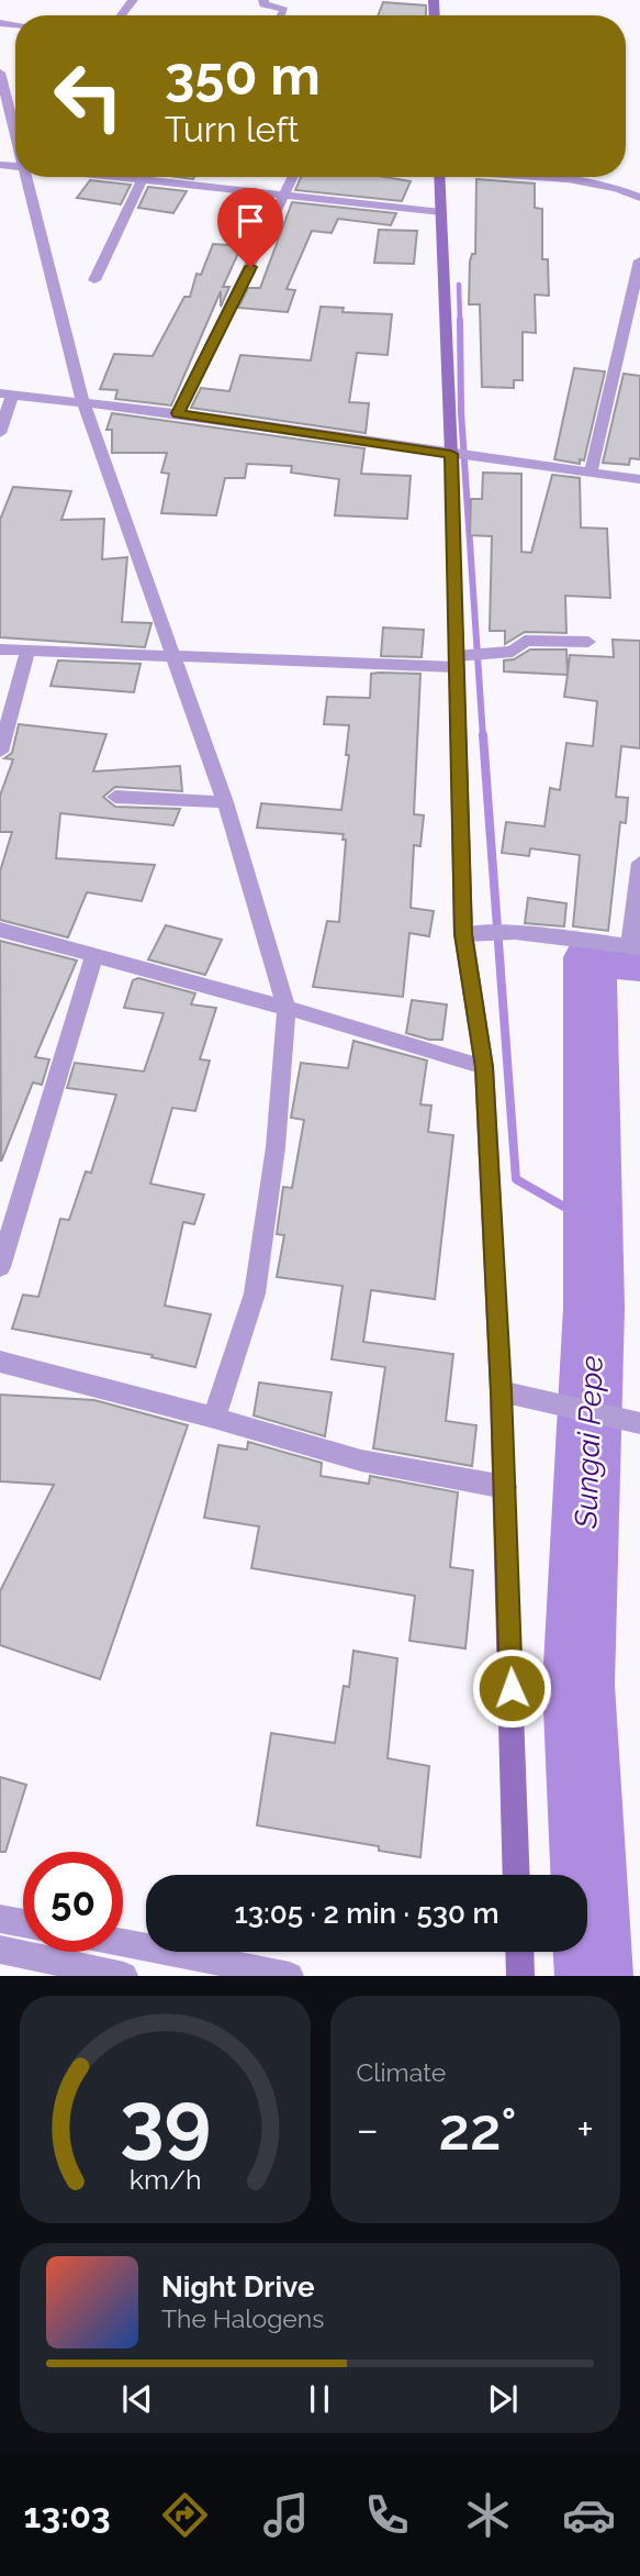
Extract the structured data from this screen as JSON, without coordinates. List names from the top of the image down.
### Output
{
  "water": ["Sungai Pepe"],
  "page": {
    "turn": ["350 m", "Turn left"],
    "limit": "50",
    "trip": "13:05 · 2 min · 530 m",
    "tile": "Climate",
    "heat": ["−", "22°", "+"],
    "song": ["Night Drive", "The Halogens"],
    "tabs": "13:03",
    "gauge": ["39", "km/h"]
  }
}
